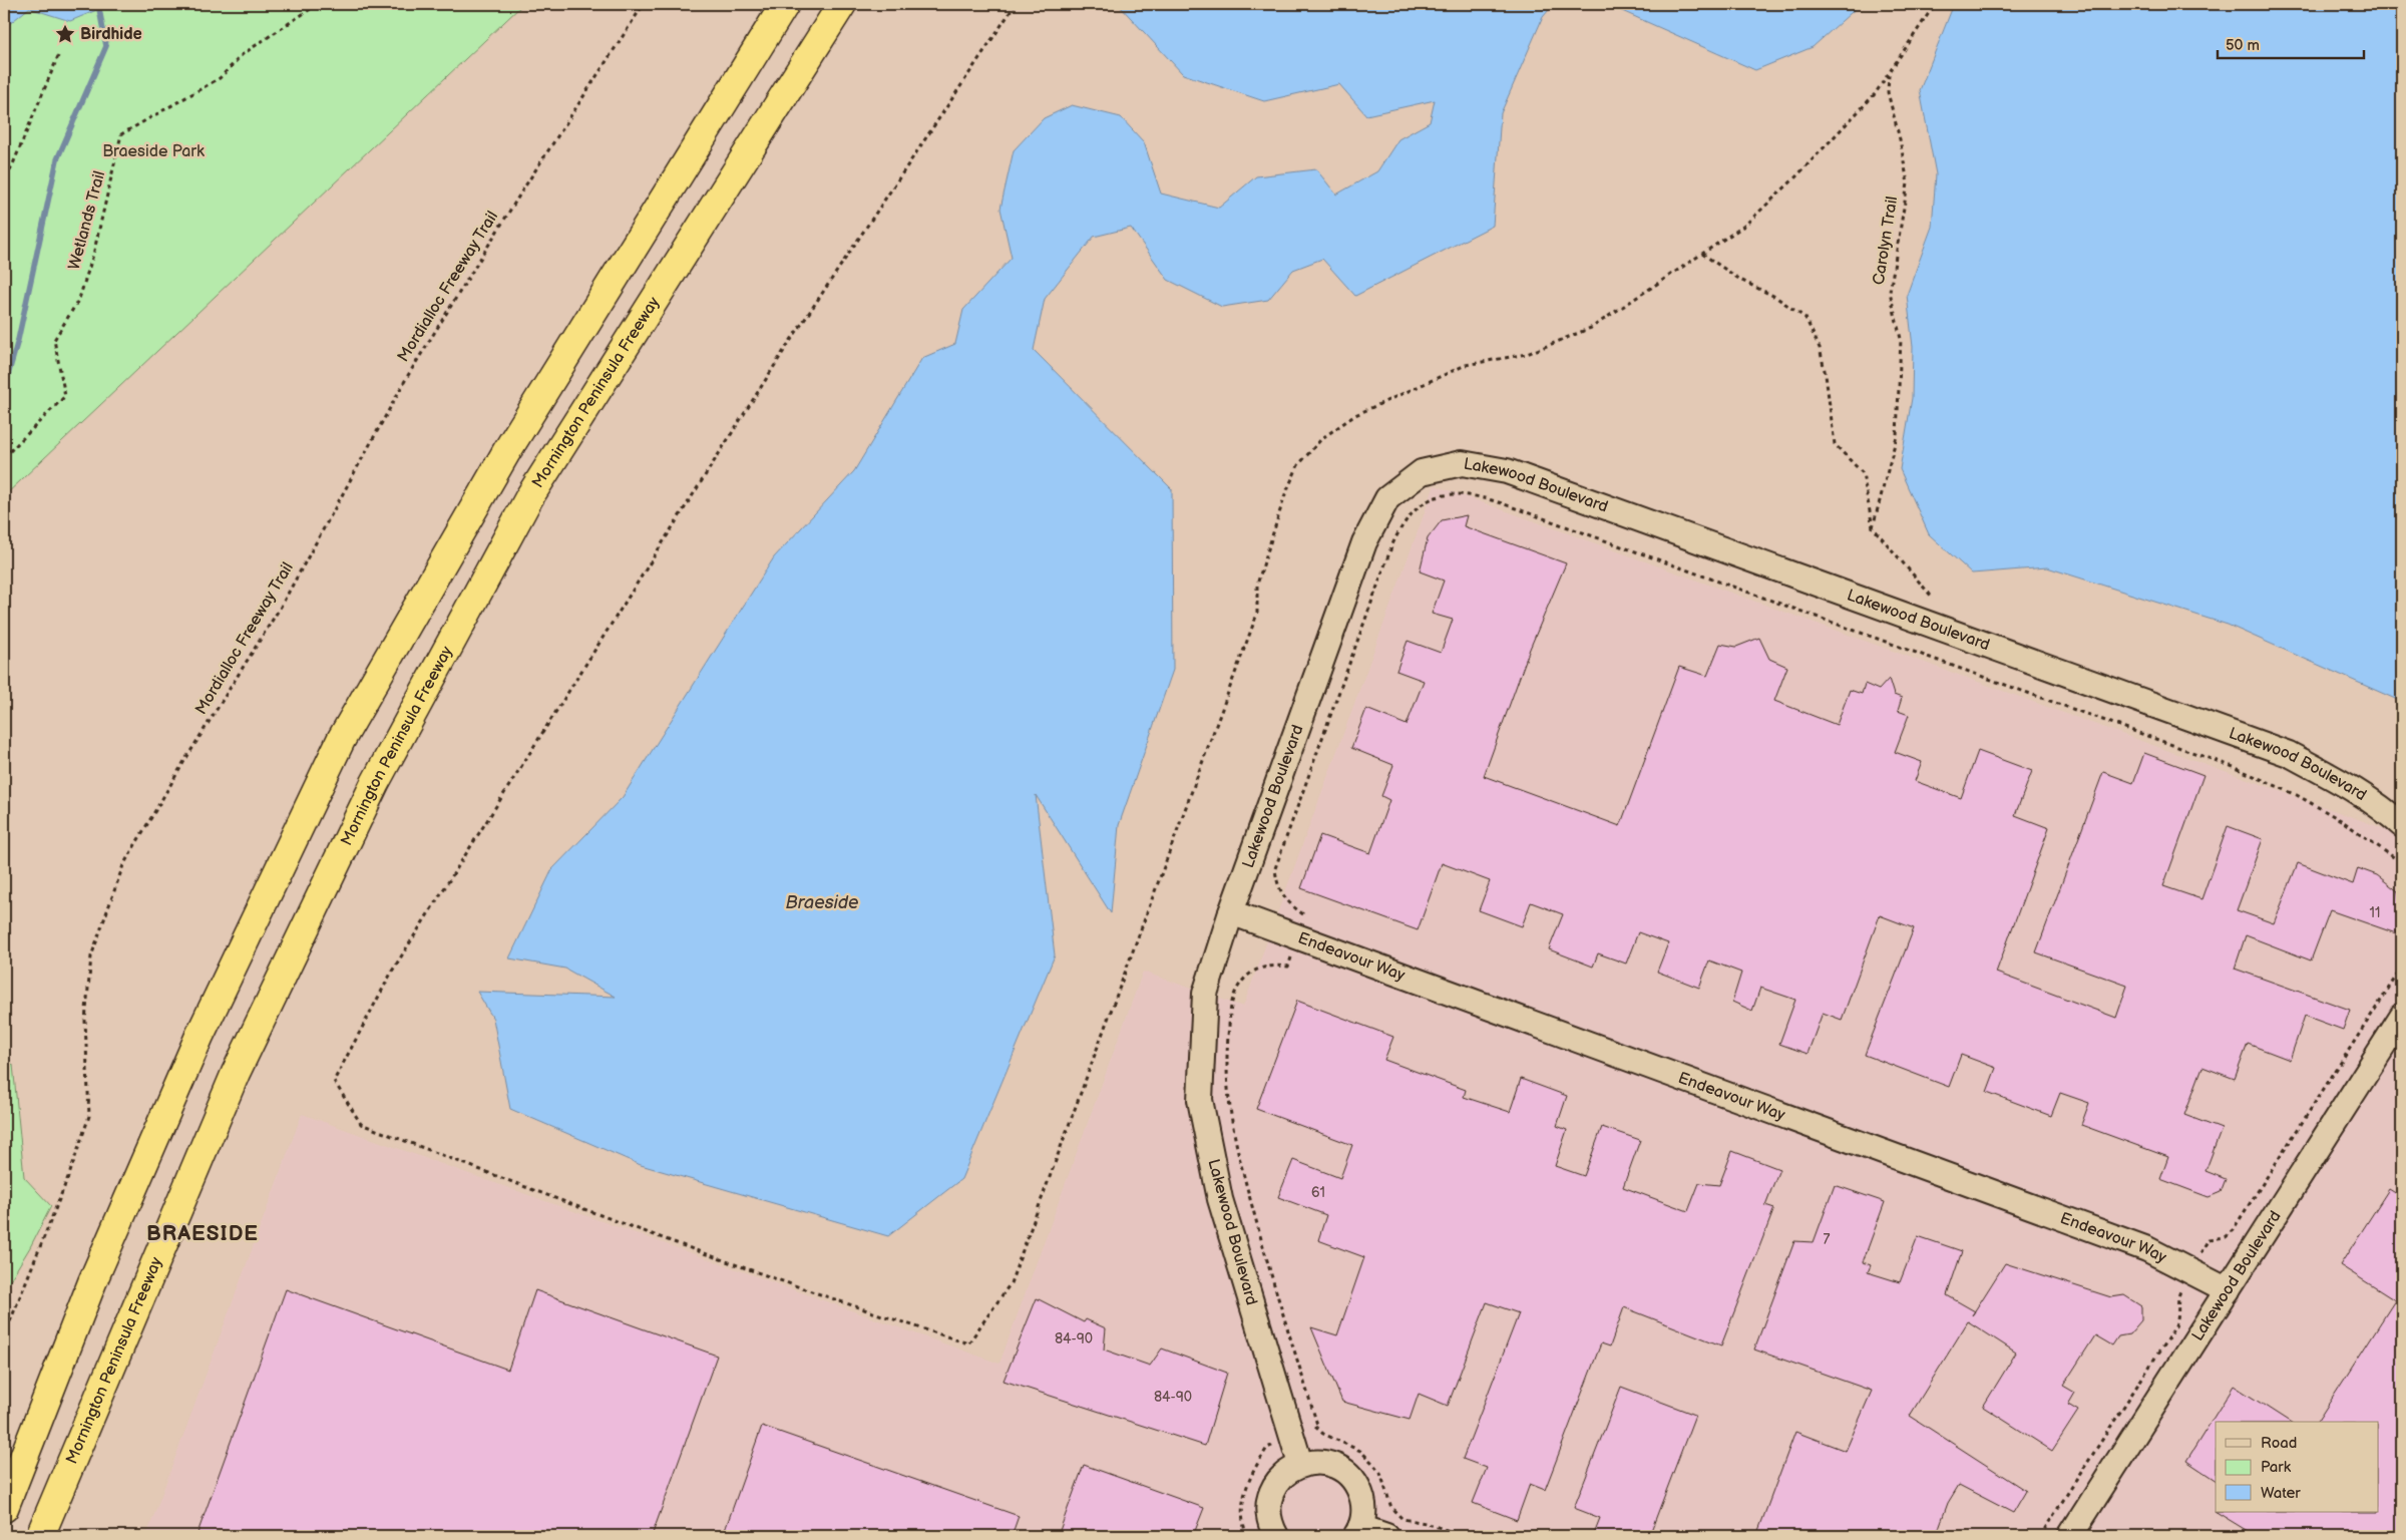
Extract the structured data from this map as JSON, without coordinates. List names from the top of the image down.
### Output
{
  "streets": {
    "highway": ["Mornington Peninsula Freeway"],
    "street": ["Lakewood Boulevard", "Endeavour Way"],
    "path": ["Wetlands Trail", "Carolyn Trail", "Mordialloc Freeway Trail"]
  },
  "crossings": [
    ["Lakewood Boulevard", "Endeavour Way"]
  ],
  "districts": ["BRAESIDE"],
  "water": ["Braeside"],
  "parks": ["Braeside Park"],
  "places": {
    "place": ["Birdhide"]
  },
  "house_numbers": [
    "11",
    "61",
    "7",
    "84-90",
    "84-90"
  ],
  "legend": ["Road", "Park", "Water"],
  "scale_bar": "50 m"
}
